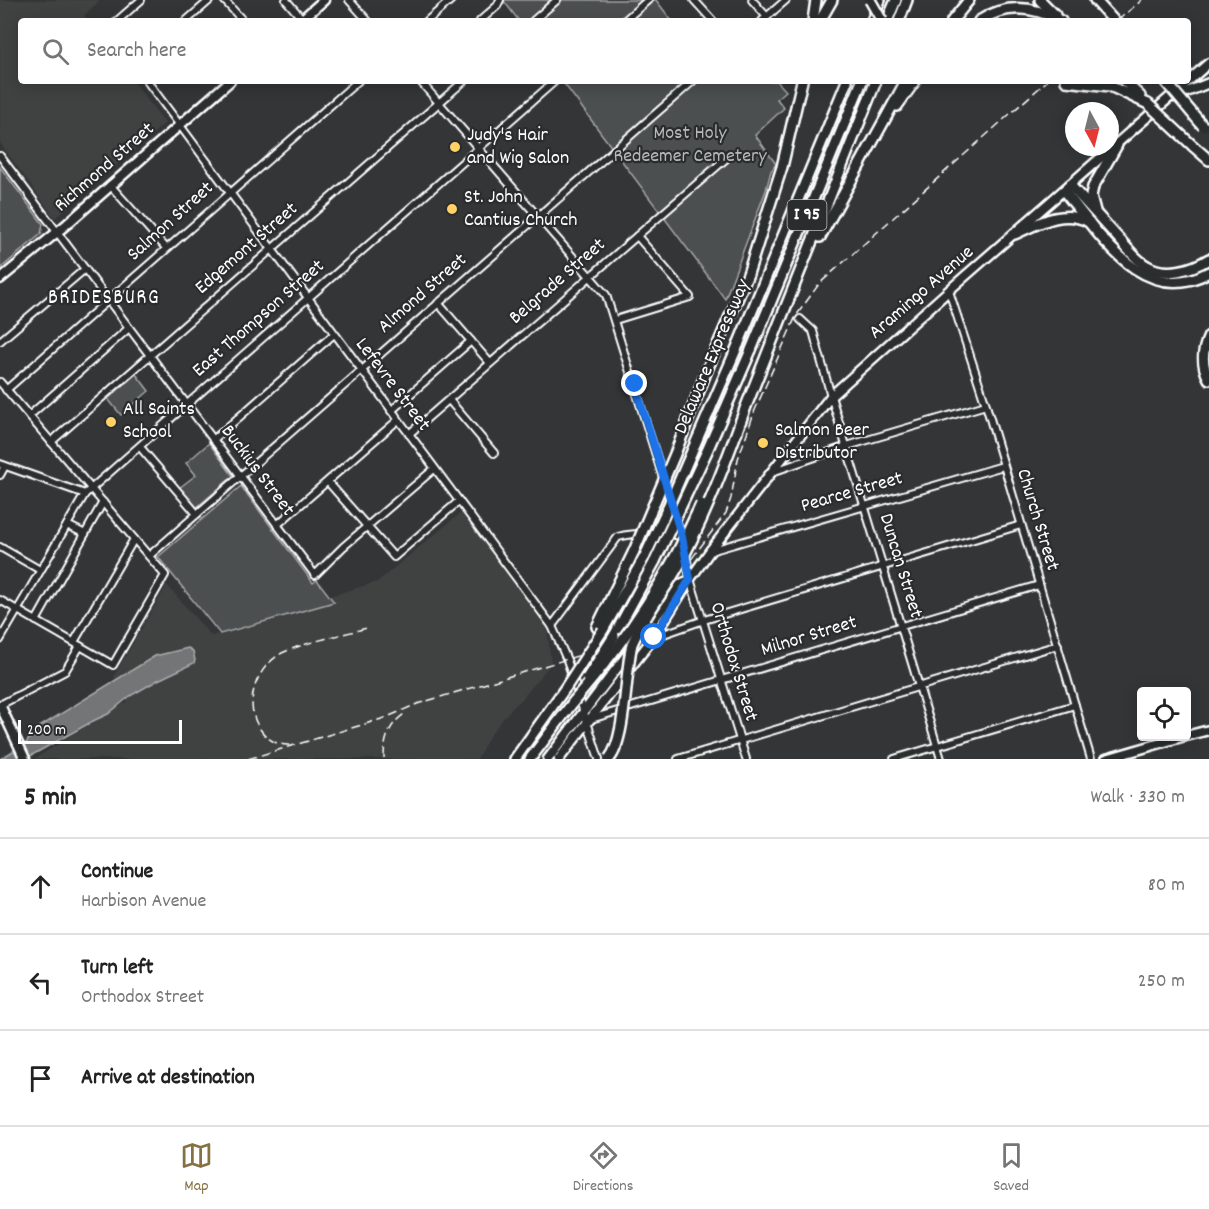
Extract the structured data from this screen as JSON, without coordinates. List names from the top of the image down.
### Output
{
  "streets": {
    "highway": ["I 95", "Delaware Expressway"],
    "main road": ["Richmond Street", "Aramingo Avenue"],
    "street": [
      "Salmon Street",
      "Edgemont Street",
      "Belgrade Street",
      "Almond Street",
      "East Thompson Street",
      "Lefevre Street",
      "Buckius Street",
      "Pearce Street",
      "Church Street",
      "Duncan Street",
      "Milnor Street",
      "Orthodox Street"
    ]
  },
  "crossings": [
    ["Richmond Street", "Lefevre Street"],
    ["Richmond Street", "Buckius Street"],
    ["Salmon Street", "Lefevre Street"],
    ["Salmon Street", "Buckius Street"],
    ["Edgemont Street", "Lefevre Street"],
    ["Edgemont Street", "Buckius Street"],
    ["Edgemont Street", "Orthodox Street"],
    ["Belgrade Street", "Lefevre Street"],
    ["Belgrade Street", "Orthodox Street"],
    ["Aramingo Avenue", "Pearce Street"],
    ["Aramingo Avenue", "Church Street"],
    ["Aramingo Avenue", "Duncan Street"],
    ["Aramingo Avenue", "Orthodox Street"],
    ["Almond Street", "Lefevre Street"],
    ["Almond Street", "Buckius Street"],
    ["Almond Street", "Orthodox Street"],
    ["East Thompson Street", "Lefevre Street"],
    ["East Thompson Street", "Buckius Street"],
    ["East Thompson Street", "Orthodox Street"],
    ["Lefevre Street", "Milnor Street"],
    ["Pearce Street", "Church Street"],
    ["Pearce Street", "Duncan Street"],
    ["Church Street", "Milnor Street"],
    ["Duncan Street", "Milnor Street"],
    ["Milnor Street", "Orthodox Street"]
  ],
  "districts": ["BRIDESBURG"],
  "parks": ["Most Holy Redeemer Cemetery"],
  "places": [
    "Judy's Hair and Wig Salon",
    "St. John Cantius Church",
    "All Saints School",
    "Salmon Beer Distributor"
  ],
  "scale_bar": "200 m",
  "north": "bottom",
  "page": {
    "search": "Search here",
    "scale": "200 m",
    "heading": ["5 min", "Walk · 330 m"],
    "list": [
      ["Continue", "Harbison Avenue", "80 m"],
      ["Turn left", "Orthodox Street", "250 m"],
      "Arrive at destination"
    ],
    "nav": ["Map", "Directions", "Saved"]
  }
}
